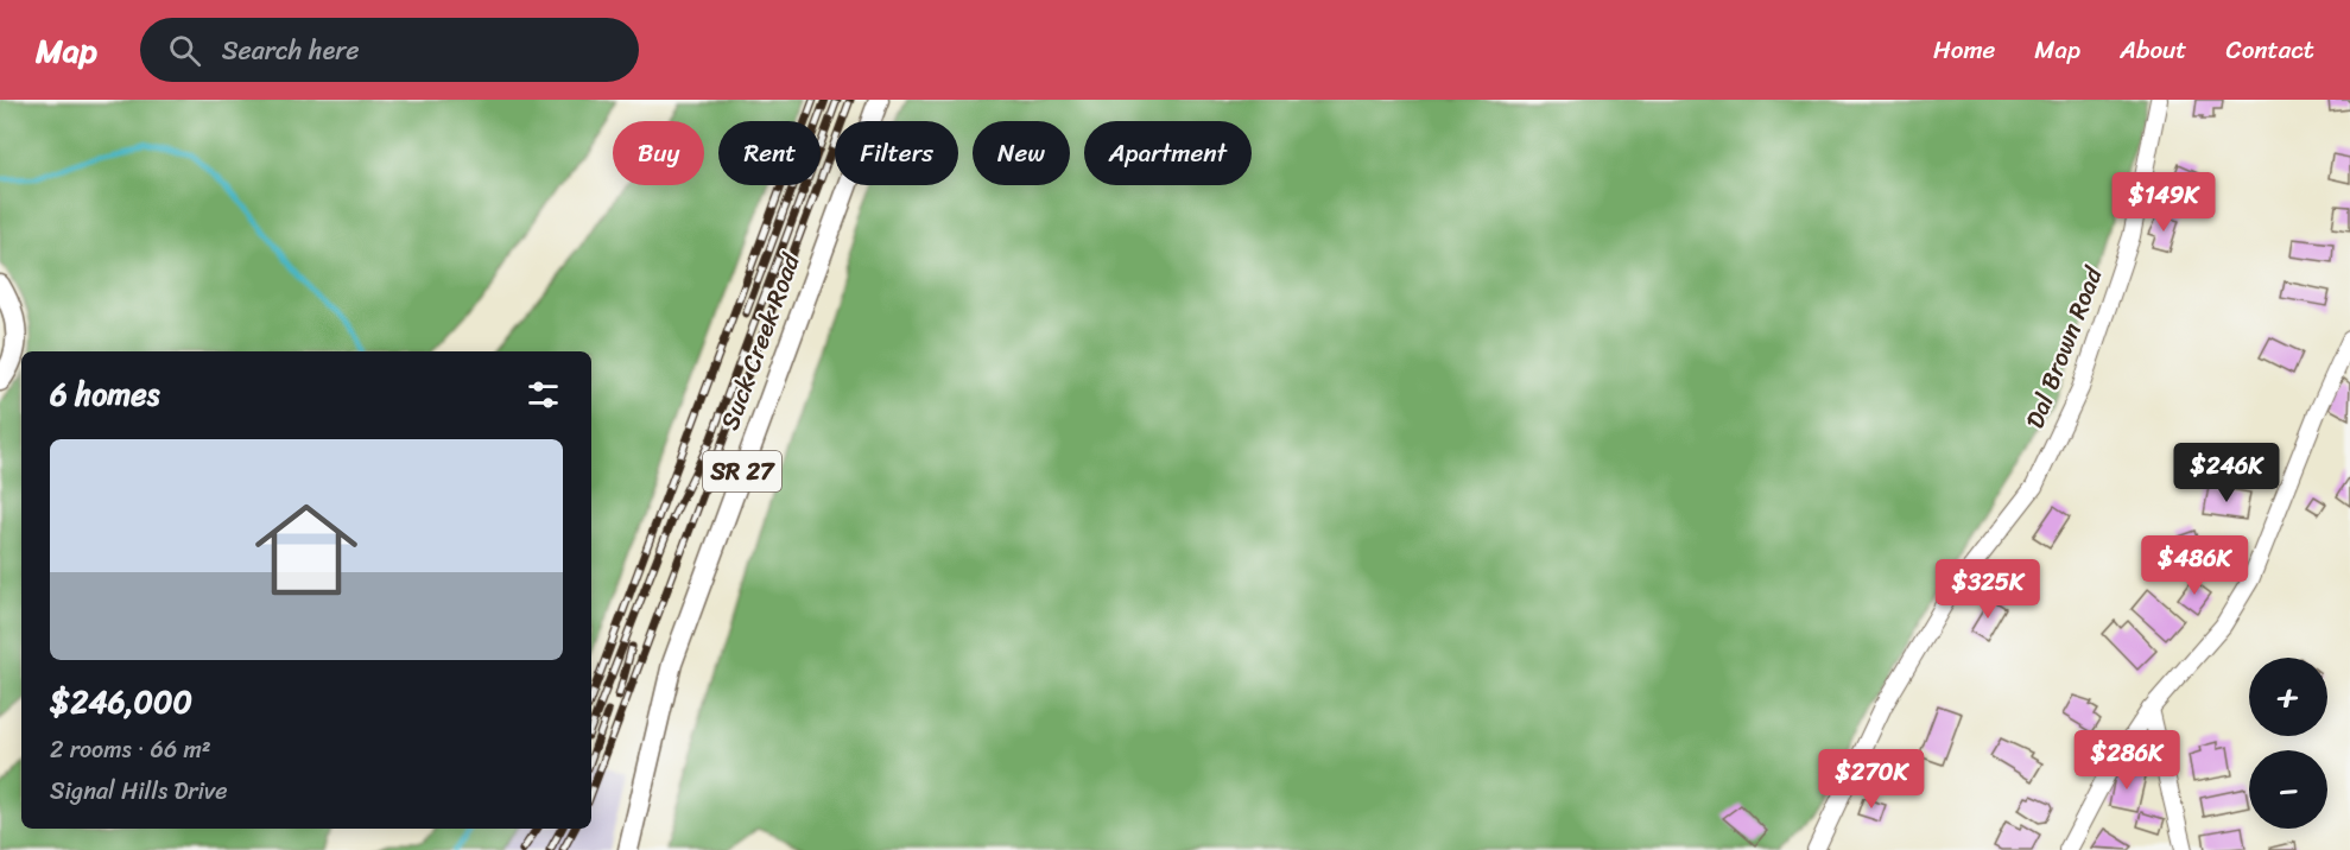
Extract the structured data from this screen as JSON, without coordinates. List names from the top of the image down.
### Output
{
  "streets": {
    "main road": ["Suck Creek Road", "SR 27"],
    "street": ["Dal Brown Road"]
  },
  "page": {
    "header": "Map",
    "search": "Search here",
    "nav": [
      "Home",
      "Map",
      "About",
      "Contact"
    ],
    "chip": [
      "Buy",
      "Rent",
      "Filters",
      "New",
      "Apartment"
    ],
    "price": [
      "$149K",
      "$246K",
      "$486K",
      "$325K",
      "$286K",
      "$270K"
    ],
    "heading": "6 homes",
    "list": [
      {
        "name": "$246,000",
        "note": "2 rooms · 66 m² · Signal Hills Drive"
      }
    ],
    "map_buttons": ["+", "−"]
  }
}
